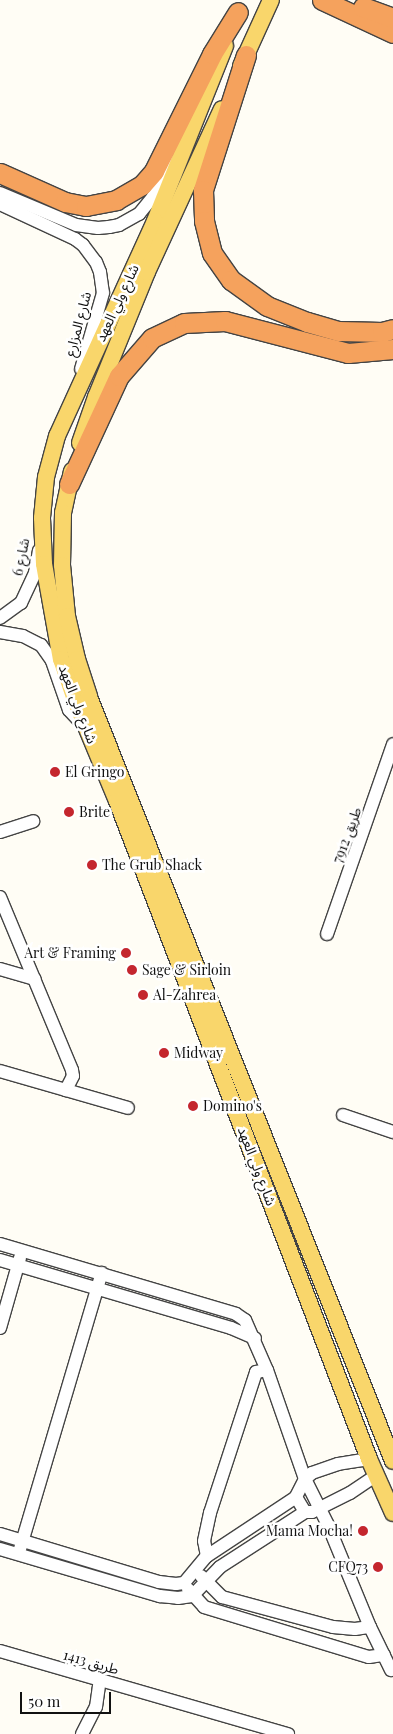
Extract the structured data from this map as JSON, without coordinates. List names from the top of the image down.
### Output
{
  "streets": {
    "main road": ["شارع ولي العهد"],
    "street": [
      "شارع المزارع",
      "شارع 6",
      "طريق 7912",
      "طريق 1413"
    ]
  },
  "crossings": [
    ["شارع ولي العهد", "شارع المزارع"],
    ["شارع ولي العهد", "شارع 6"]
  ],
  "places": [
    "El Gringo",
    "Brite",
    "The Grub Shack",
    "Art & Framing",
    "Sage & Sirloin",
    "Al-Zahrea",
    "Midway",
    "Domino's",
    "Mama Mocha!",
    "CFQ73"
  ],
  "scale_bar": "50 m"
}
